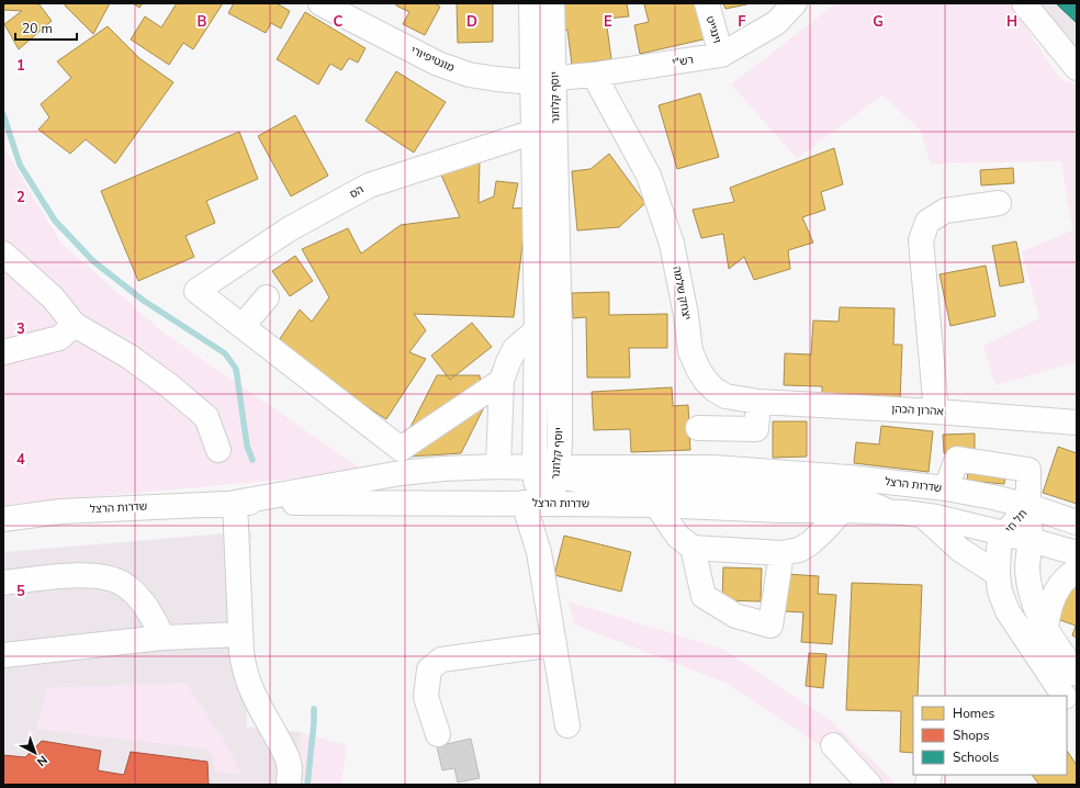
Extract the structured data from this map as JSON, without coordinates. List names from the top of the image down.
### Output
{
  "streets": {
    "street": [
      "וינגייט",
      "מונטיפיורי",
      "רש\"י",
      "יוסף קלוזנר",
      "הס",
      "יצחק שלמה",
      "אהרון הכהן",
      "שדרות הרצל",
      "תל חי"
    ]
  },
  "crossings": [
    ["וינגייט", "רש\"י"],
    ["מונטיפיורי", "רש\"י"],
    ["מונטיפיורי", "יוסף קלוזנר"],
    ["רש\"י", "יוסף קלוזנר"],
    ["רש\"י", "יצחק שלמה"],
    ["יוסף קלוזנר", "הס"],
    ["יוסף קלוזנר", "שדרות הרצל"],
    ["יצחק שלמה", "אהרון הכהן"],
    ["שדרות הרצל", "תל חי"]
  ],
  "legend": ["Homes", "Shops", "Schools"],
  "scale_bar": "20 m",
  "north": "bottom right",
  "grid": {
    "columns": [
      "B",
      "C",
      "D",
      "E",
      "F",
      "G",
      "H"
    ],
    "rows": [
      "1",
      "2",
      "3",
      "4",
      "5"
    ]
  }
}
